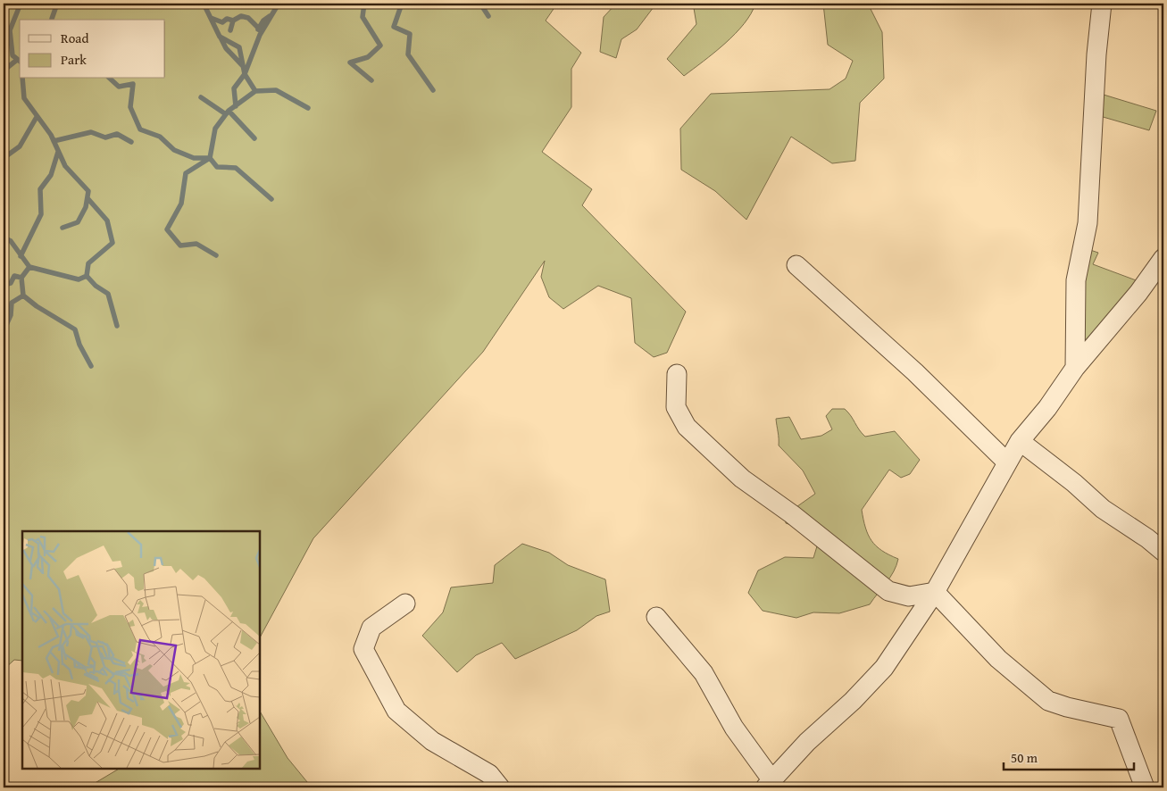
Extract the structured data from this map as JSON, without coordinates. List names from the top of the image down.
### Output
{
  "legend": ["Road", "Park"],
  "scale_bar": "50 m"
}
